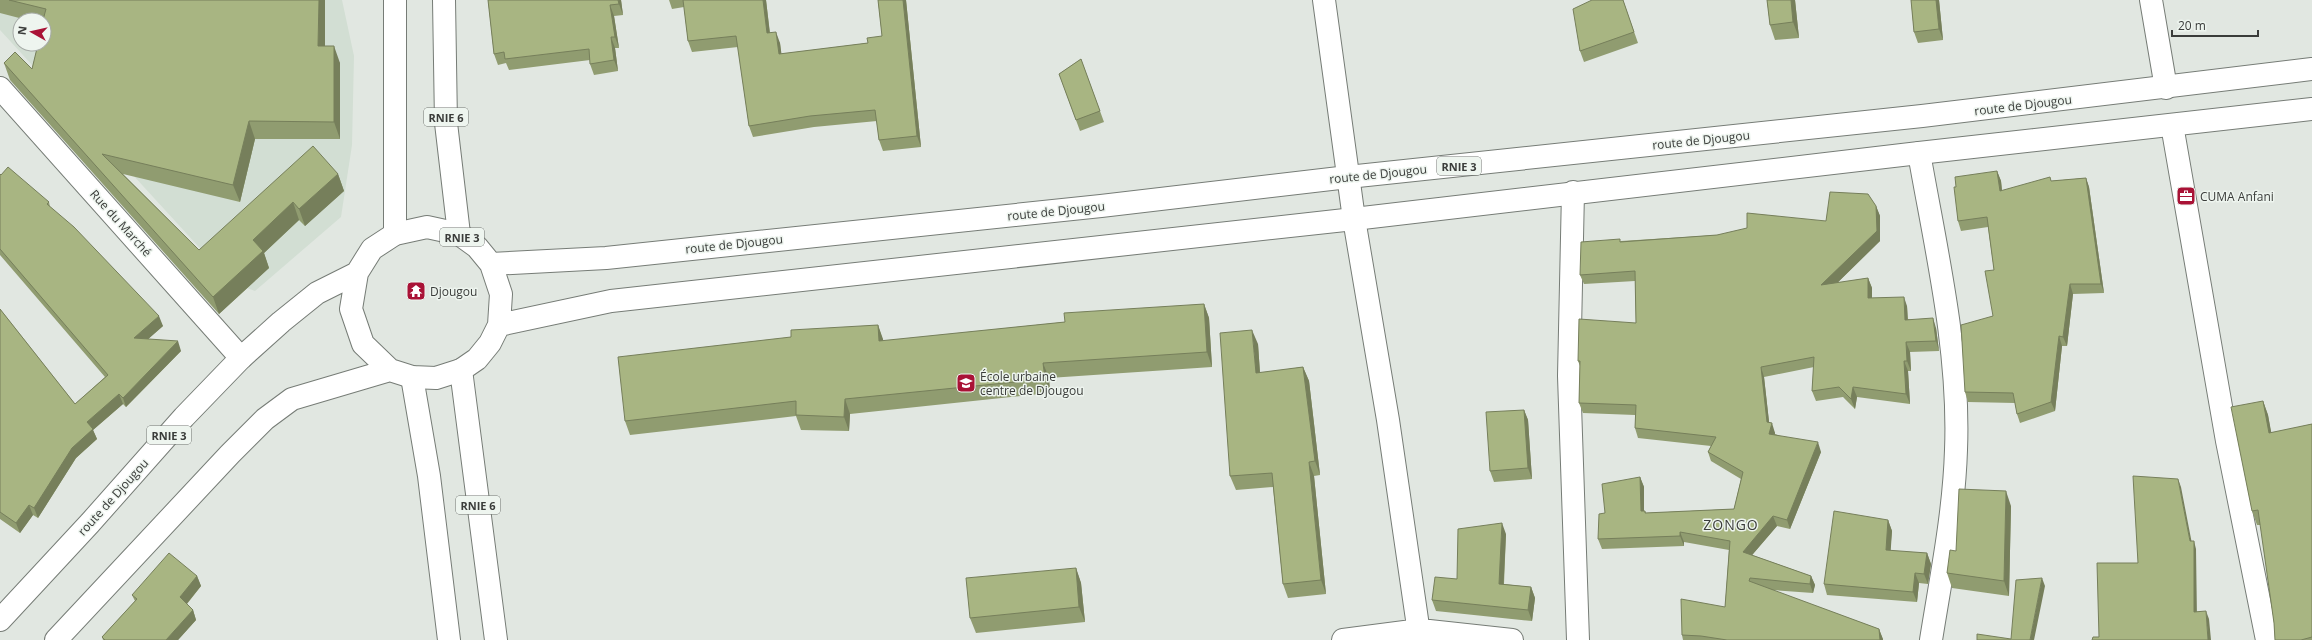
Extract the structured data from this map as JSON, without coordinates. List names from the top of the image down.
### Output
{
  "streets": {
    "main road": [
      "route de Djougou",
      "RNIE 6",
      "RNIE 3",
      "Rue du Marché"
    ]
  },
  "crossings": [
    ["route de Djougou", "RNIE 3"],
    ["route de Djougou", "Rue du Marché"],
    ["RNIE 6", "RNIE 3"]
  ],
  "districts": ["ZONGO"],
  "places": {
    "office": ["CUMA Anfani"],
    "temple": ["Djougou"],
    "school or university": ["École urbaine centre de Djougou"]
  },
  "scale_bar": "20 m",
  "north": "left"
}
